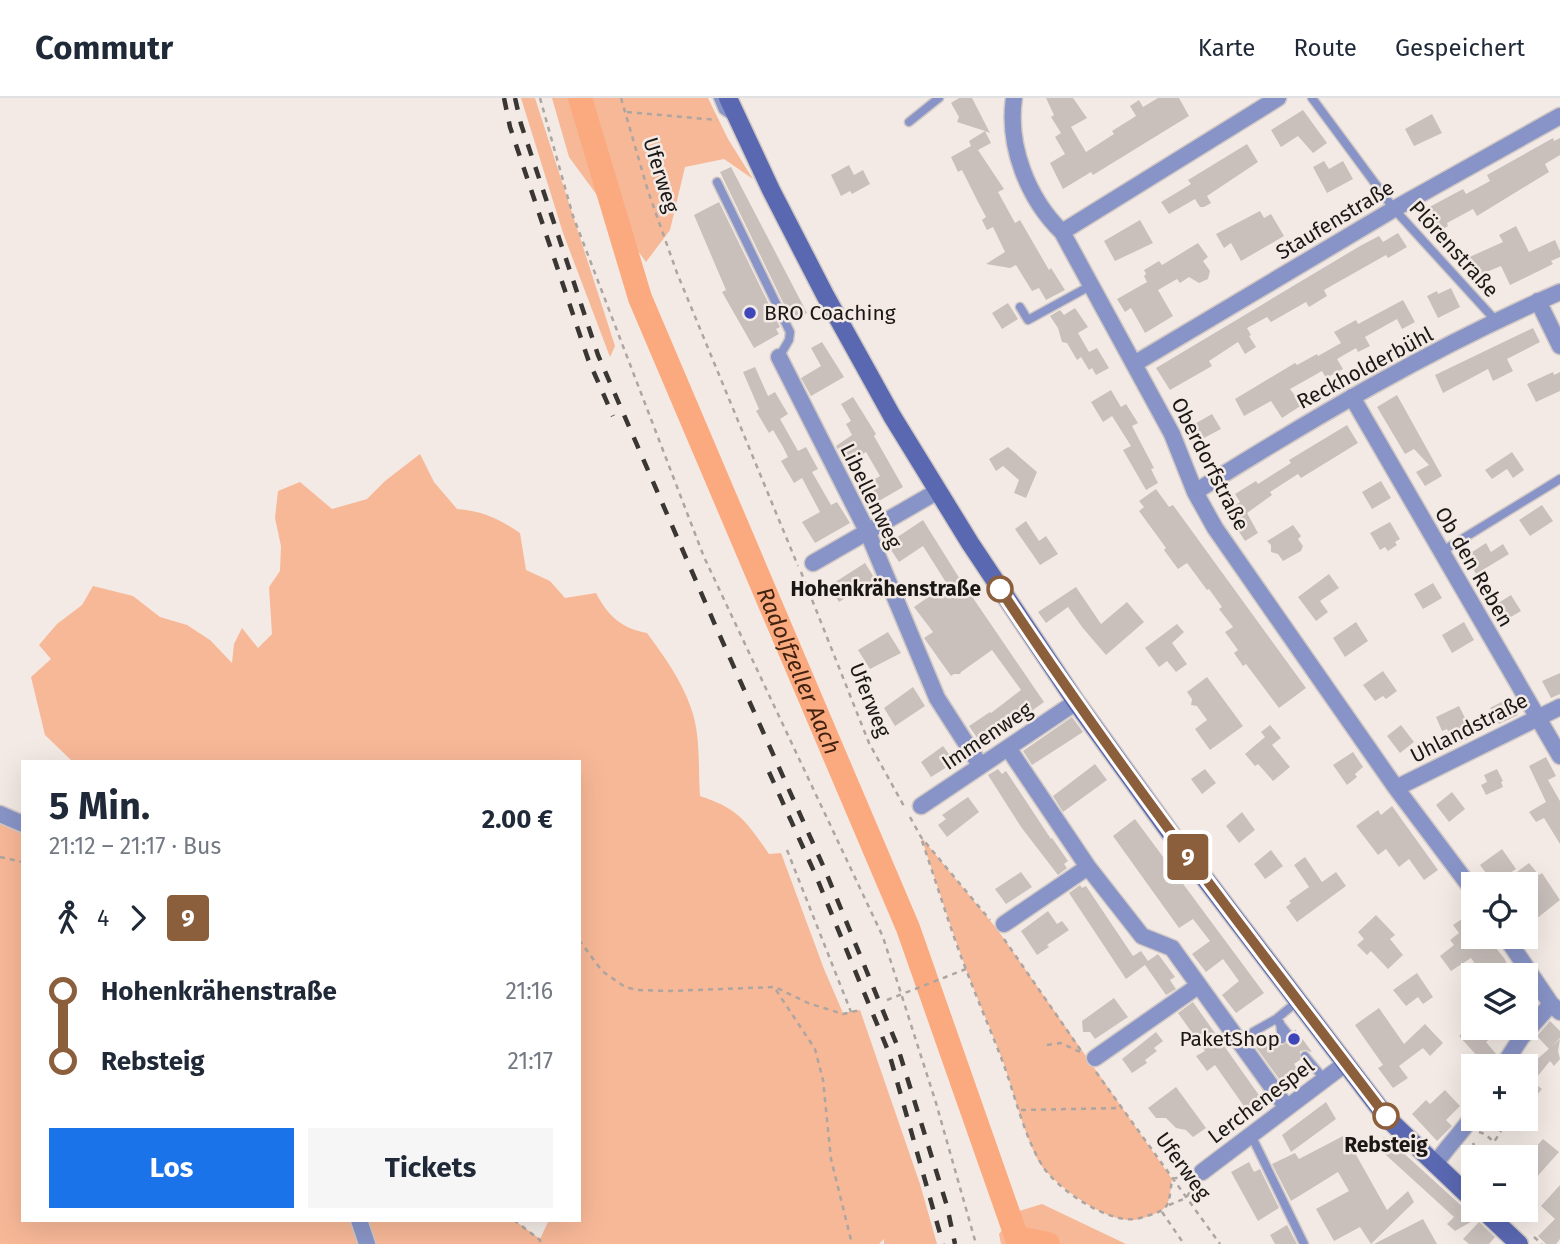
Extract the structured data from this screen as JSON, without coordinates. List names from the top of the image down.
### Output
{
  "streets": {
    "street": [
      "Staufenstraße",
      "Reckholderbühl",
      "Oberdorfstraße",
      "Libellenweg",
      "Ob den Reben",
      "Uhlandstraße",
      "Immenweg",
      "Lerchenespel"
    ],
    "lane": ["Plörenstraße"],
    "path": ["Uferweg"]
  },
  "crossings": [
    ["Staufenstraße", "Plörenstraße"],
    ["Staufenstraße", "Oberdorfstraße"],
    ["Plörenstraße", "Reckholderbühl"],
    ["Reckholderbühl", "Oberdorfstraße"],
    ["Reckholderbühl", "Ob den Reben"],
    ["Oberdorfstraße", "Uhlandstraße"],
    ["Libellenweg", "Immenweg"],
    ["Ob den Reben", "Uhlandstraße"]
  ],
  "water": ["Radolfzeller Aach"],
  "places": [
    "BRO Coaching",
    "Hohenkrähenstraße",
    "PaketShop",
    "Rebsteig"
  ],
  "lines": ["bus line 9"],
  "page": {
    "header": "Commutr",
    "nav": ["Karte", "Route", "Gespeichert"],
    "on_map": "9",
    "heading": ["5 Min.", "21:12 – 21:17 · Bus", "2.00 €"],
    "map_buttons": ["+", "−"],
    "legs": ["4", "9"],
    "list": [
      {
        "name": "Hohenkrähenstraße",
        "value": "21:16"
      },
      {
        "name": "Rebsteig",
        "value": "21:17"
      }
    ],
    "buttons": ["Los", "Tickets"]
  }
}
